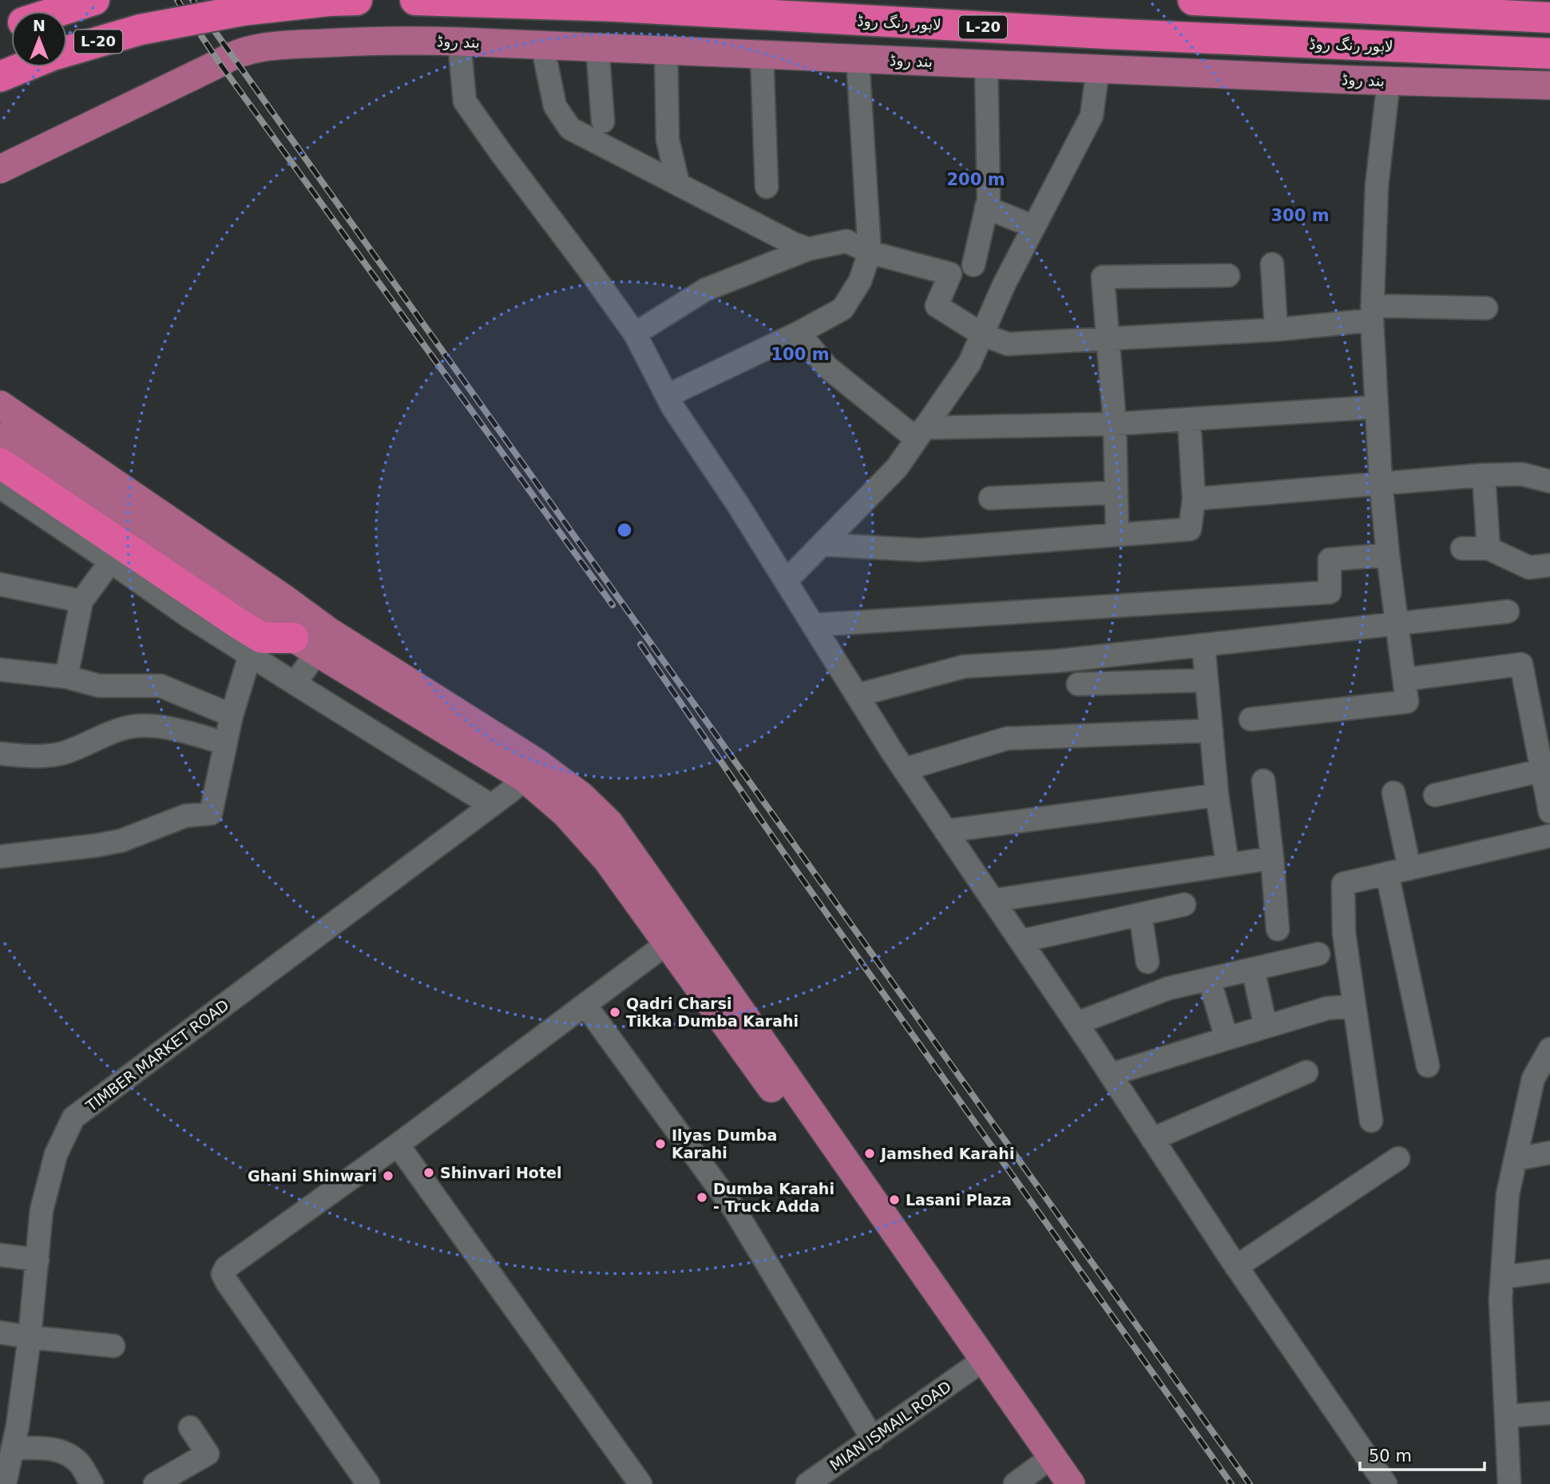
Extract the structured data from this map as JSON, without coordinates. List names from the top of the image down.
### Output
{
  "streets": {
    "highway": ["لاہور رنگ روڈ", "L-20"],
    "main road": ["بند روڈ"],
    "street": ["TIMBER MARKET ROAD", "MIAN ISMAIL ROAD"]
  },
  "places": [
    "Qadri Charsi Tikka Dumba Karahi",
    "Ilyas Dumba Karahi",
    "Jamshed Karahi",
    "Shinvari Hotel",
    "Ghani Shinwari",
    "Dumba Karahi - Truck Adda",
    "Lasani Plaza"
  ],
  "scale_bar": "50 m",
  "north": "top",
  "rings": ["200 m", "300 m", "100 m"]
}
